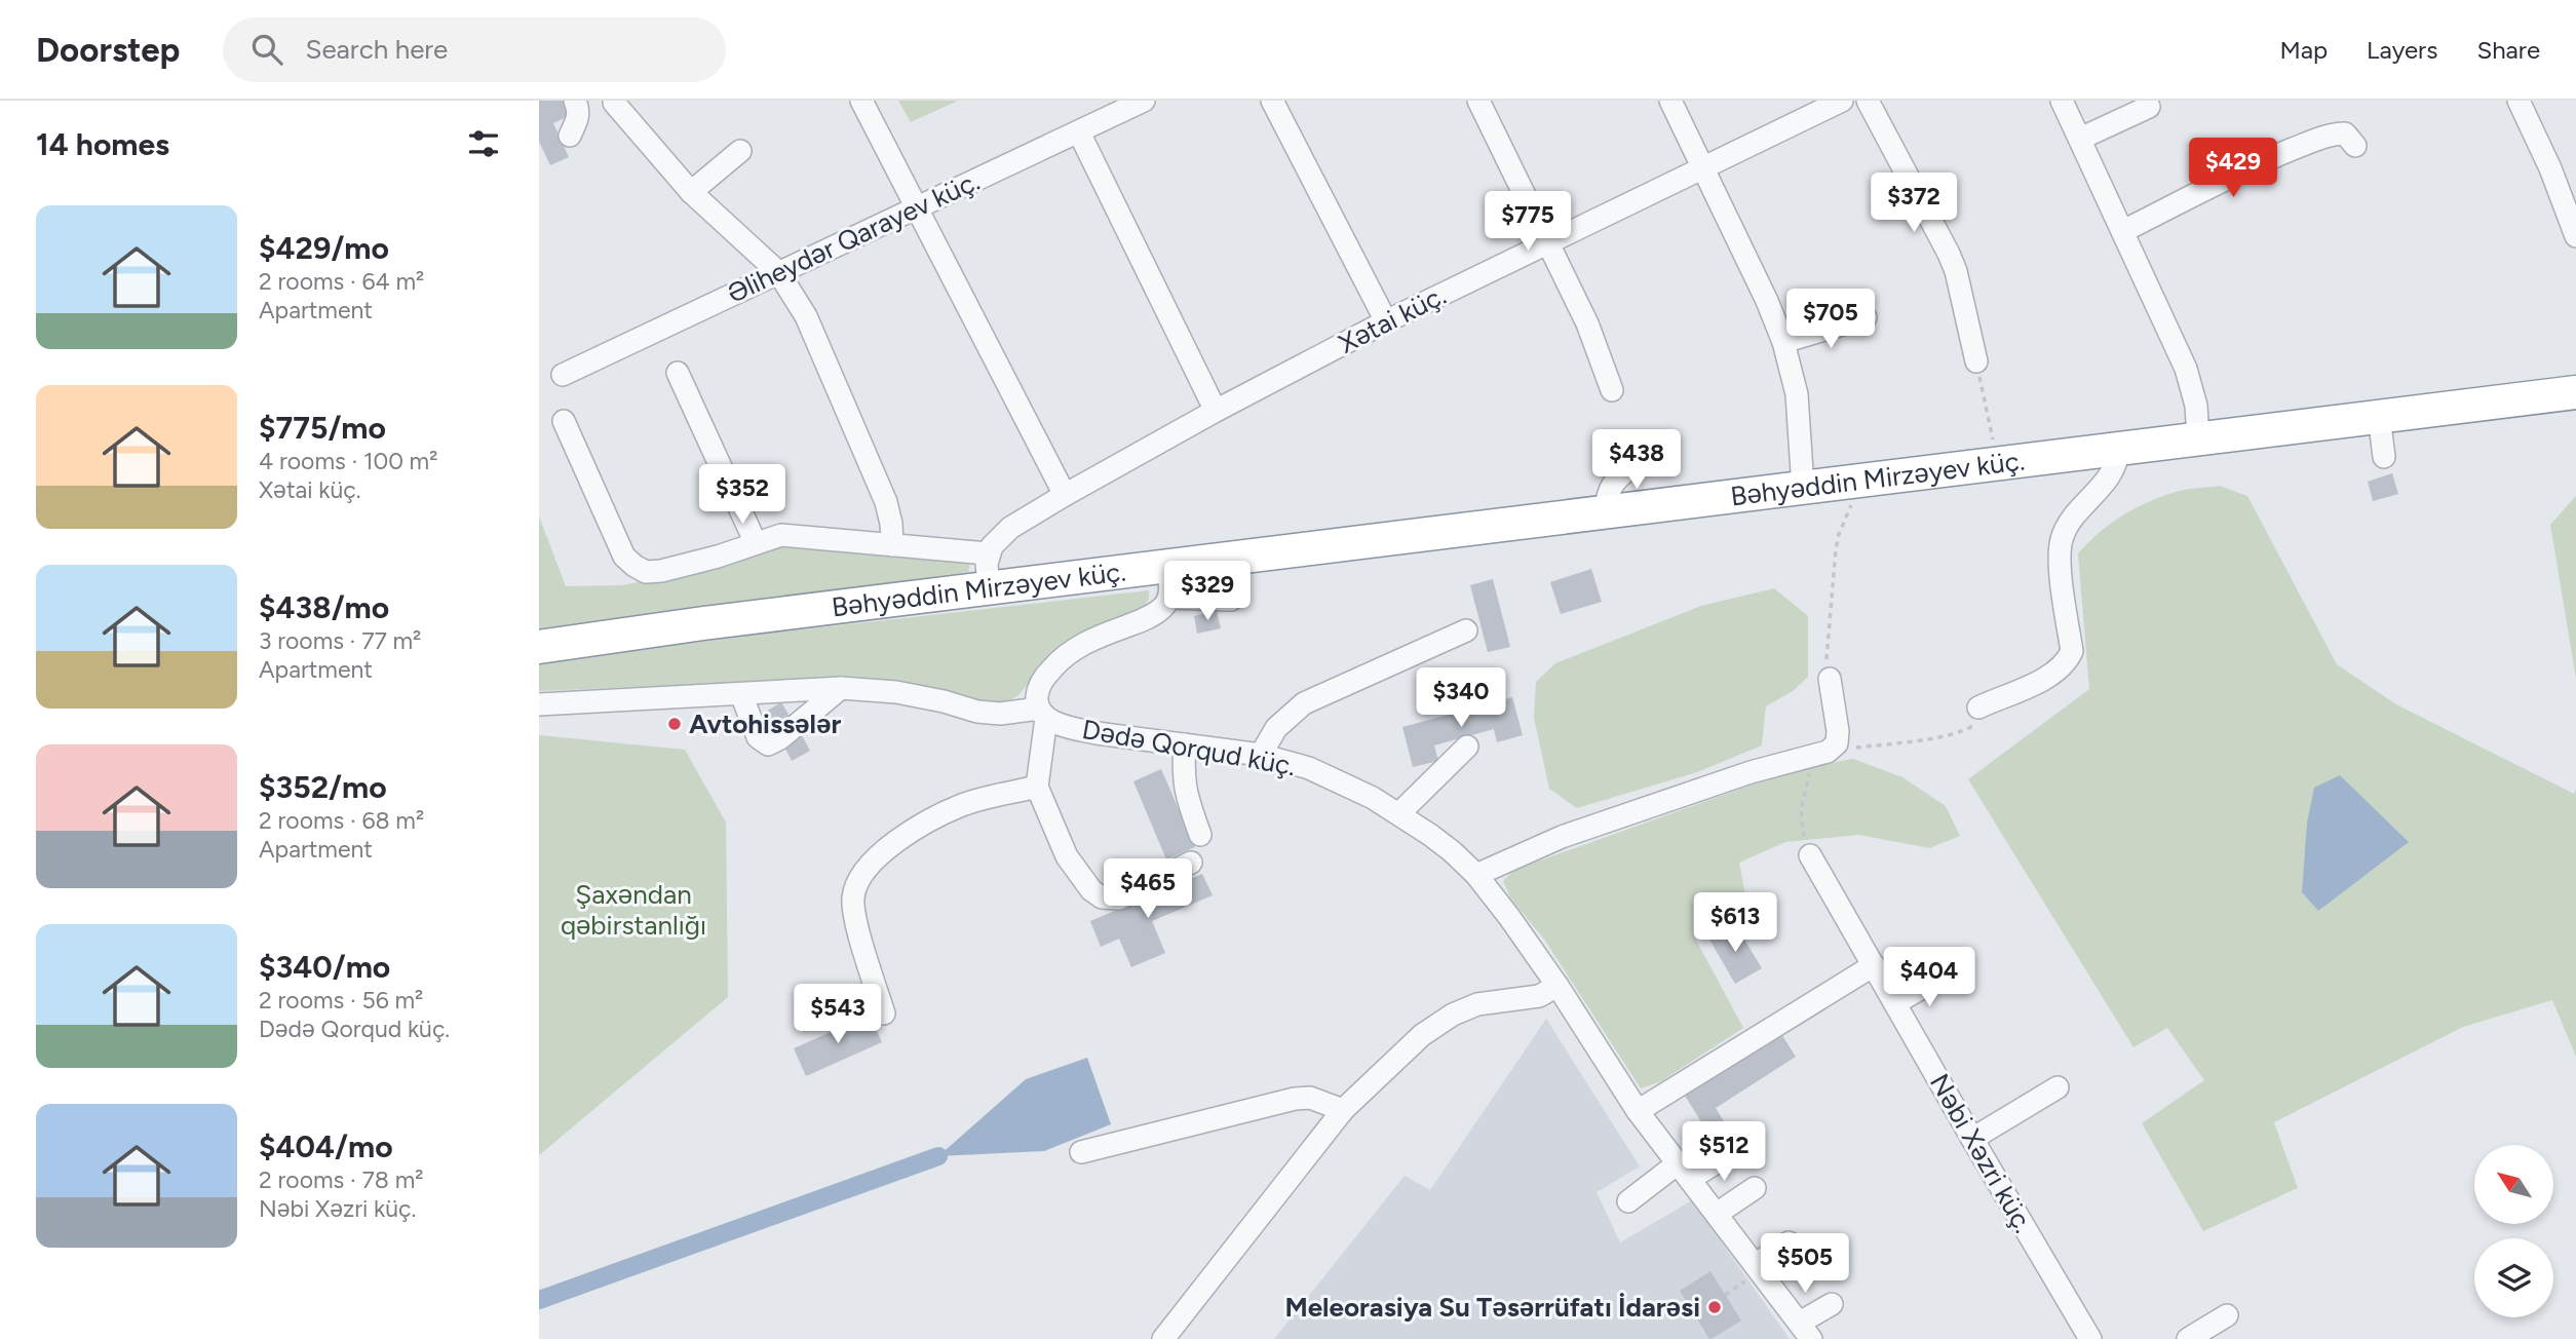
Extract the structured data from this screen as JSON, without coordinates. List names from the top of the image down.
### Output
{
  "streets": {
    "highway": ["Bəhyəddin Mirzəyev küç."],
    "street": [
      "Əliheydər Qarayev küç.",
      "Xətai küç.",
      "Dədə Qorqud küç.",
      "Nəbi Xəzri küç."
    ]
  },
  "parks": ["Şaxəndan qəbirstanlığı"],
  "places": ["Avtohissələr", "Meleorasiya Su Təsərrüfatı İdarəsi"],
  "north": "top left",
  "page": {
    "header": "Doorstep",
    "search": "Search here",
    "nav": ["Map", "Layers", "Share"],
    "heading": "14 homes",
    "price": [
      "$429",
      "$372",
      "$775",
      "$705",
      "$438",
      "$352",
      "$329",
      "$340",
      "$465",
      "$613",
      "$404",
      "$543",
      "$512",
      "$505"
    ],
    "list": [
      {
        "name": "$429/mo",
        "note": "2 rooms · 64 m² · Apartment"
      },
      {
        "name": "$775/mo",
        "note": "4 rooms · 100 m² · Xətai küç."
      },
      {
        "name": "$438/mo",
        "note": "3 rooms · 77 m² · Apartment"
      },
      {
        "name": "$352/mo",
        "note": "2 rooms · 68 m² · Apartment"
      },
      {
        "name": "$340/mo",
        "note": "2 rooms · 56 m² · Dədə Qorqud küç."
      },
      {
        "name": "$404/mo",
        "note": "2 rooms · 78 m² · Nəbi Xəzri küç."
      }
    ]
  }
}
